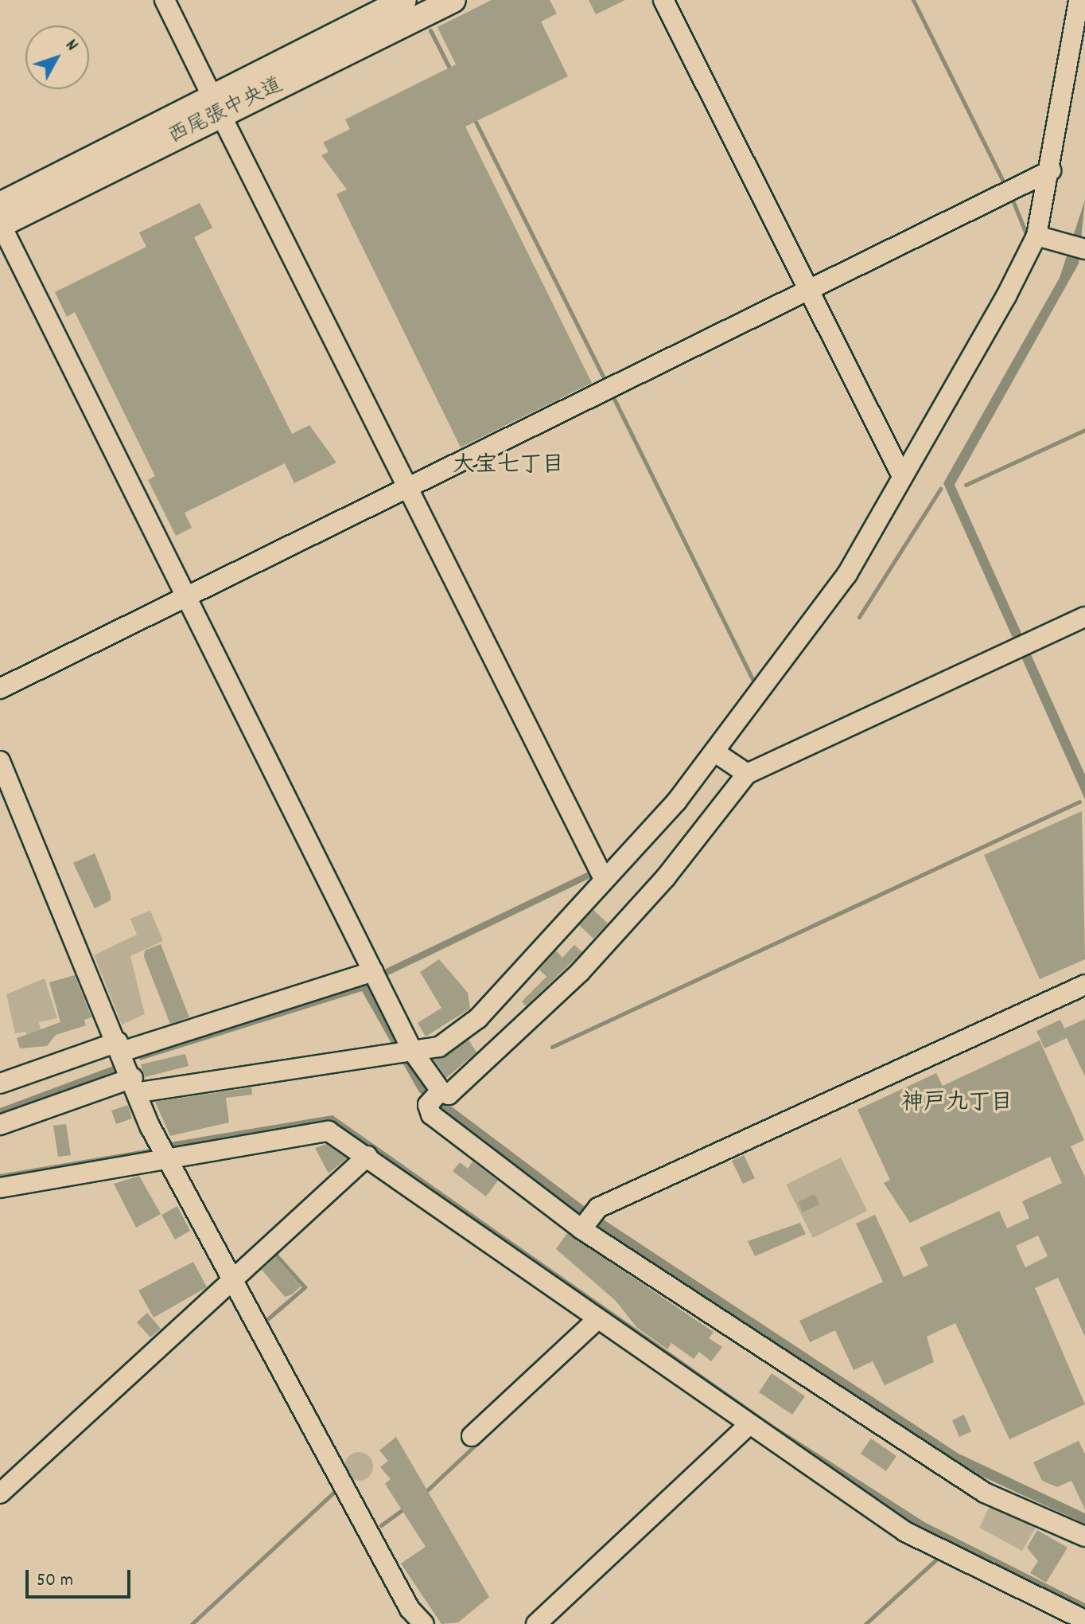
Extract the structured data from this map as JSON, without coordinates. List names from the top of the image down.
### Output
{
  "streets": {
    "main road": ["西尾張中央道"]
  },
  "districts": ["大宝七丁目", "神戸九丁目"],
  "scale_bar": "50 m",
  "north": "top right"
}
